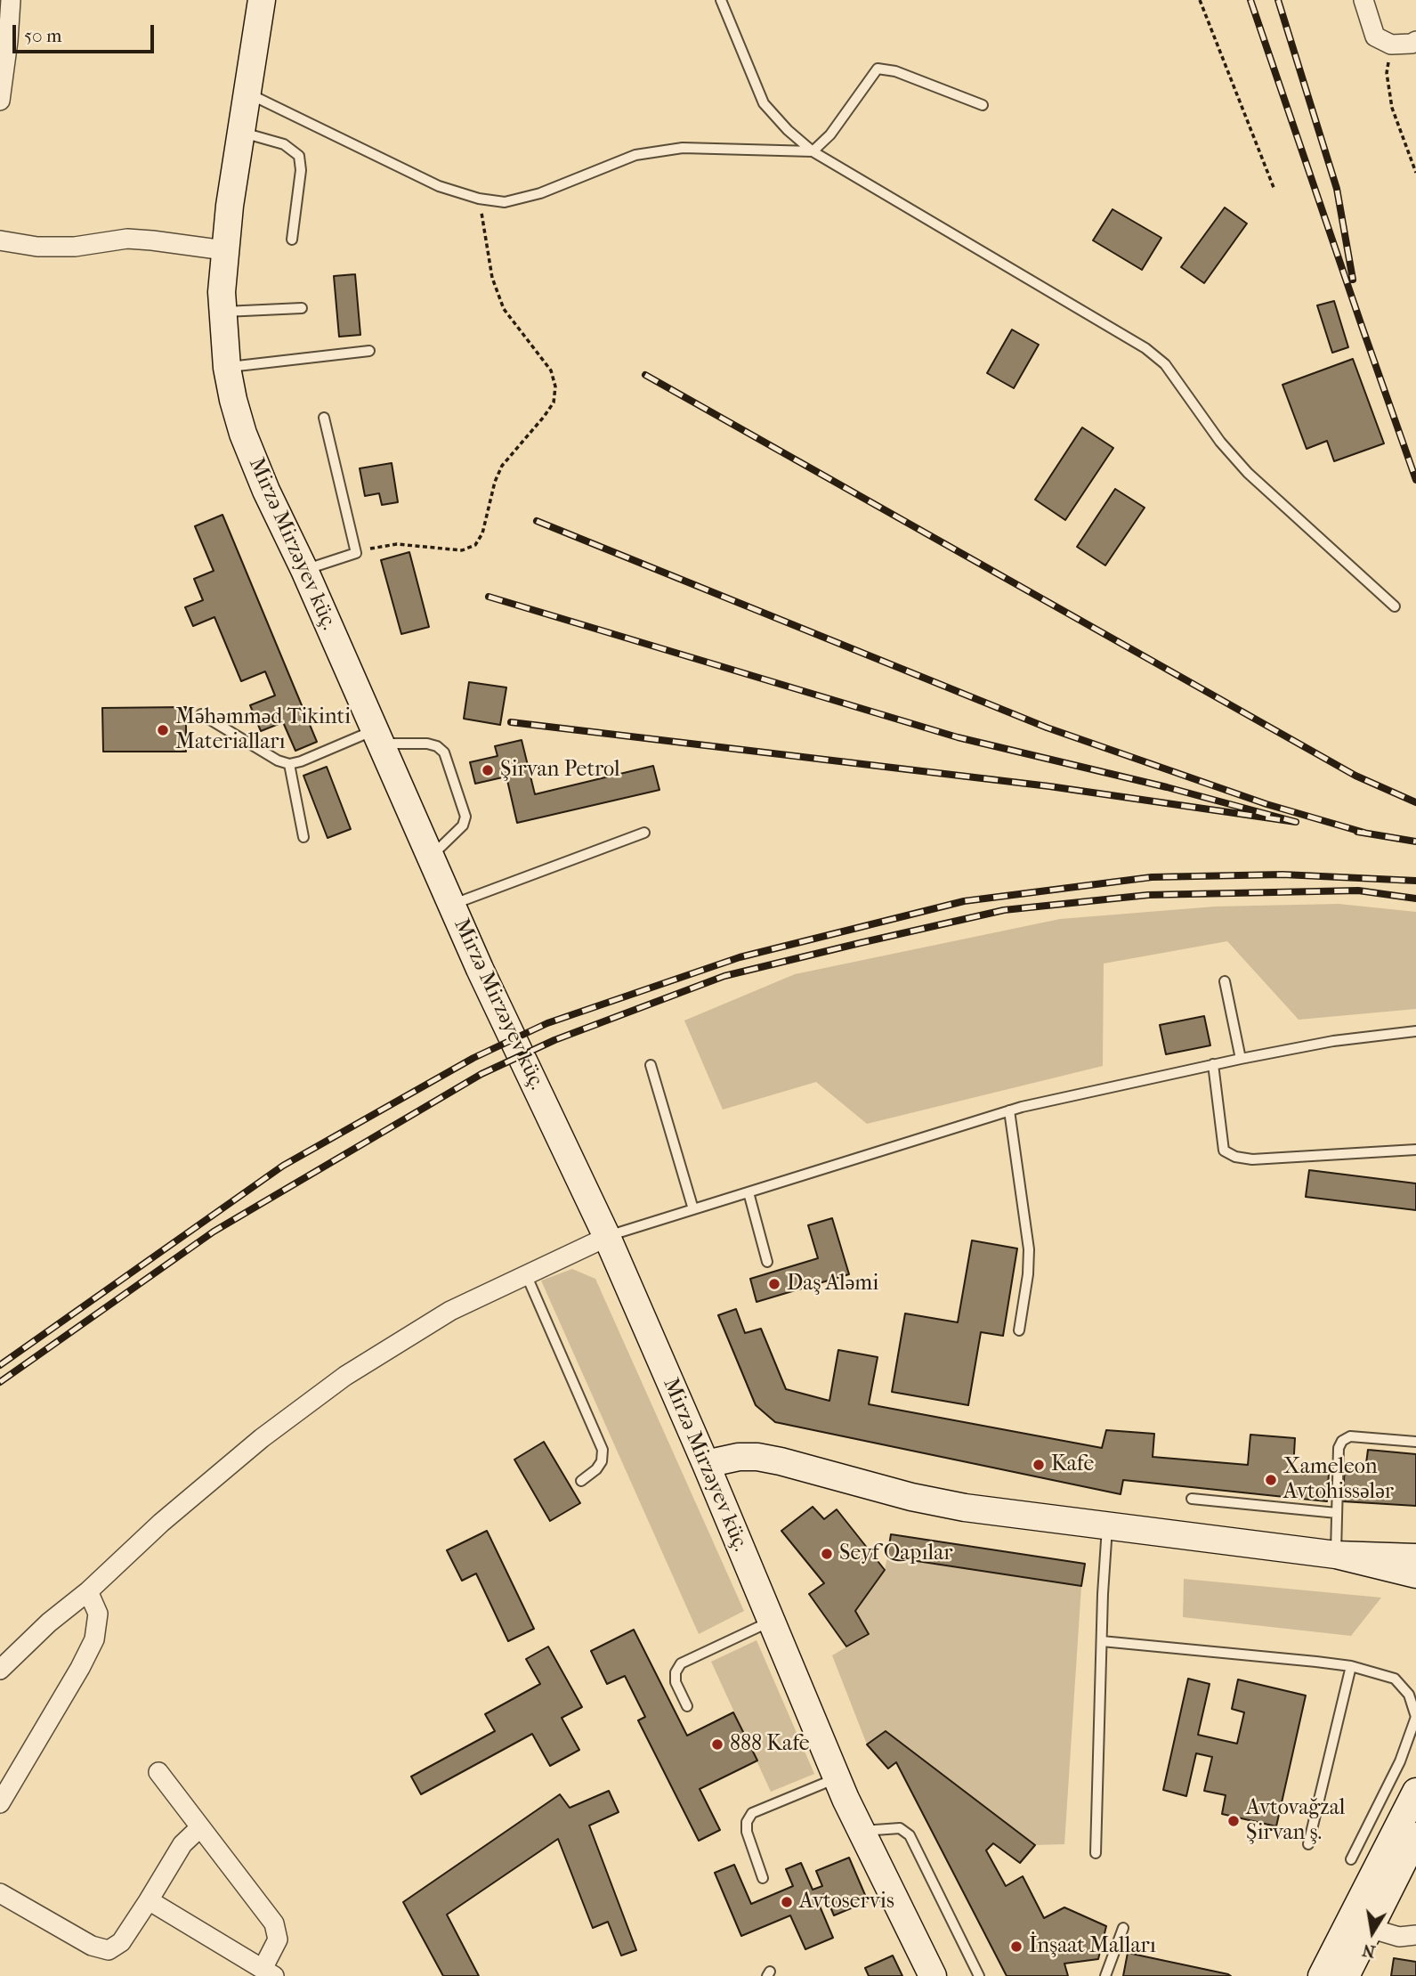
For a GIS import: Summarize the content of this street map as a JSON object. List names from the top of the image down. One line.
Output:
{"streets":{"main road":["Mirzə Mirzəyev küç."]},"places":["Məhəmməd Tikinti Materialları","Şirvan Petrol","Daş Aləmi","Kafe","Xameleon Avtohissələr","Seyf Qapılar","888 Kafe","Avtovağzal Şirvan ş.","Avtoservis","İnşaat Malları"],"scale_bar":"50 m","north":"bottom"}
